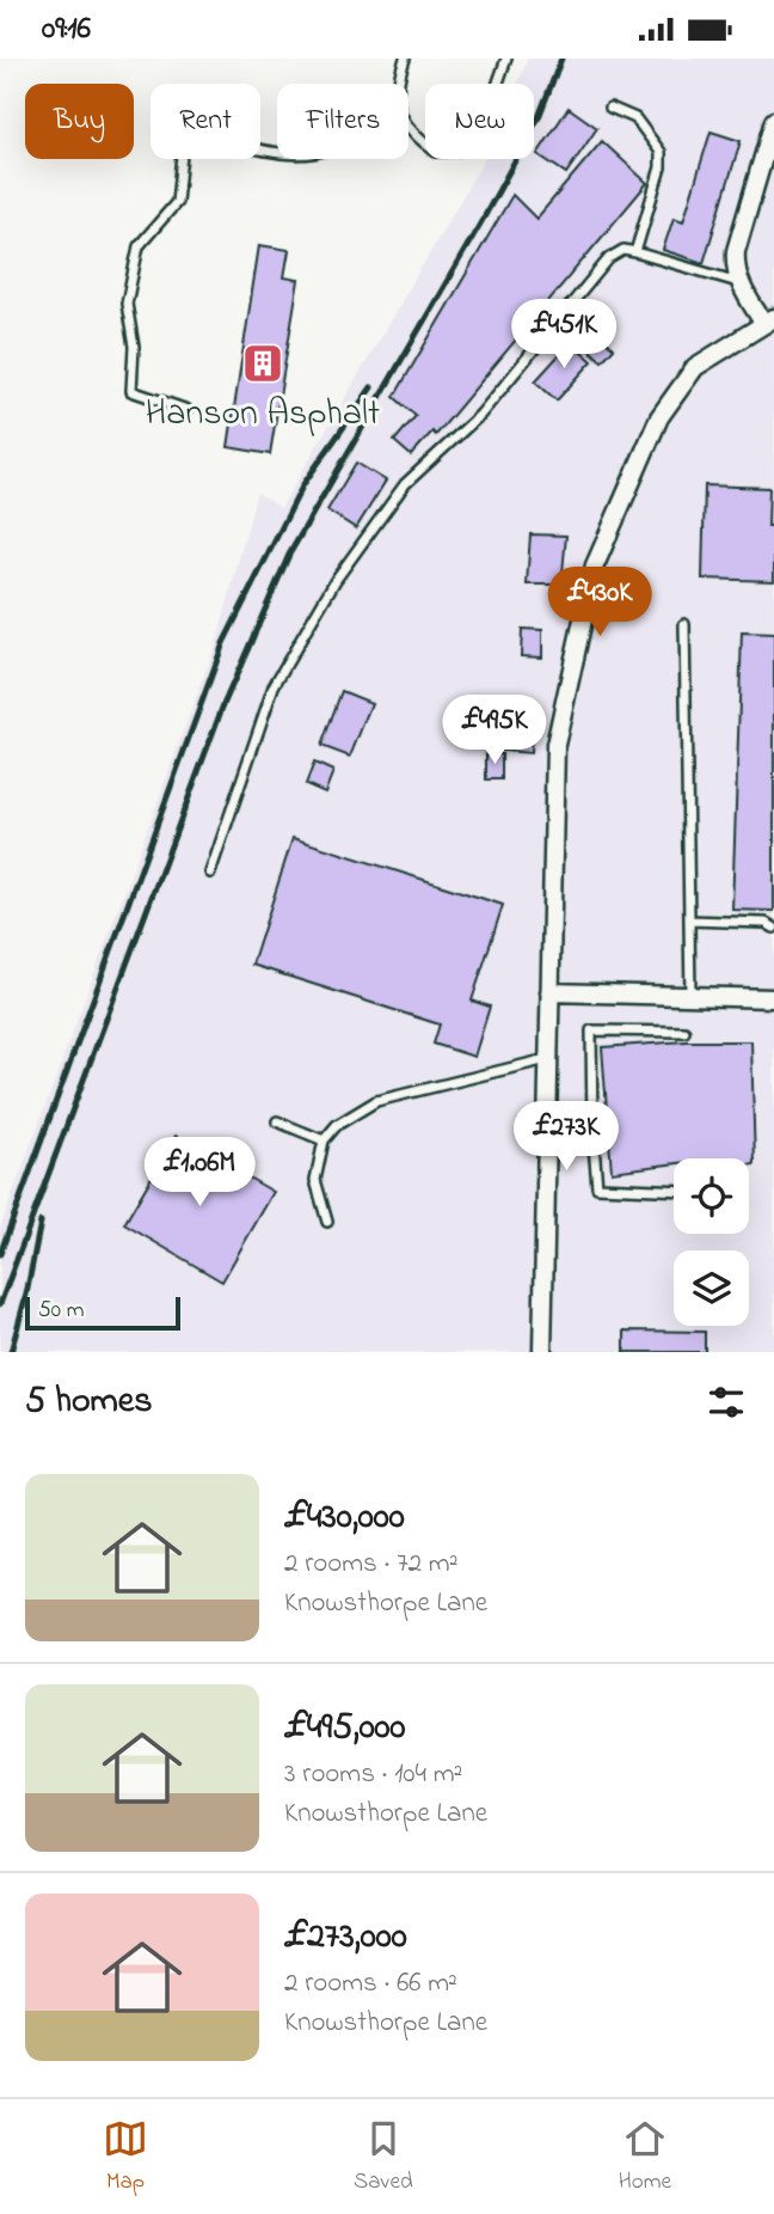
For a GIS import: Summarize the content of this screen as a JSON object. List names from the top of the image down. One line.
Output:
{"places":{"building":["Hanson Asphalt"]},"scale_bar":"50 m","page":{"status":"09:16","chip":["Buy","Rent","Filters","New"],"price":["£451K","£430K","£495K","£273K","£1.06M"],"scale":"50 m","heading":"5 homes","list":[{"name":"£430,000","note":"2 rooms · 72 m² · Knowsthorpe Lane"},{"name":"£495,000","note":"3 rooms · 104 m² · Knowsthorpe Lane"},{"name":"£273,000","note":"2 rooms · 66 m² · Knowsthorpe Lane"}],"tabs":["Map","Saved","Home"]}}
